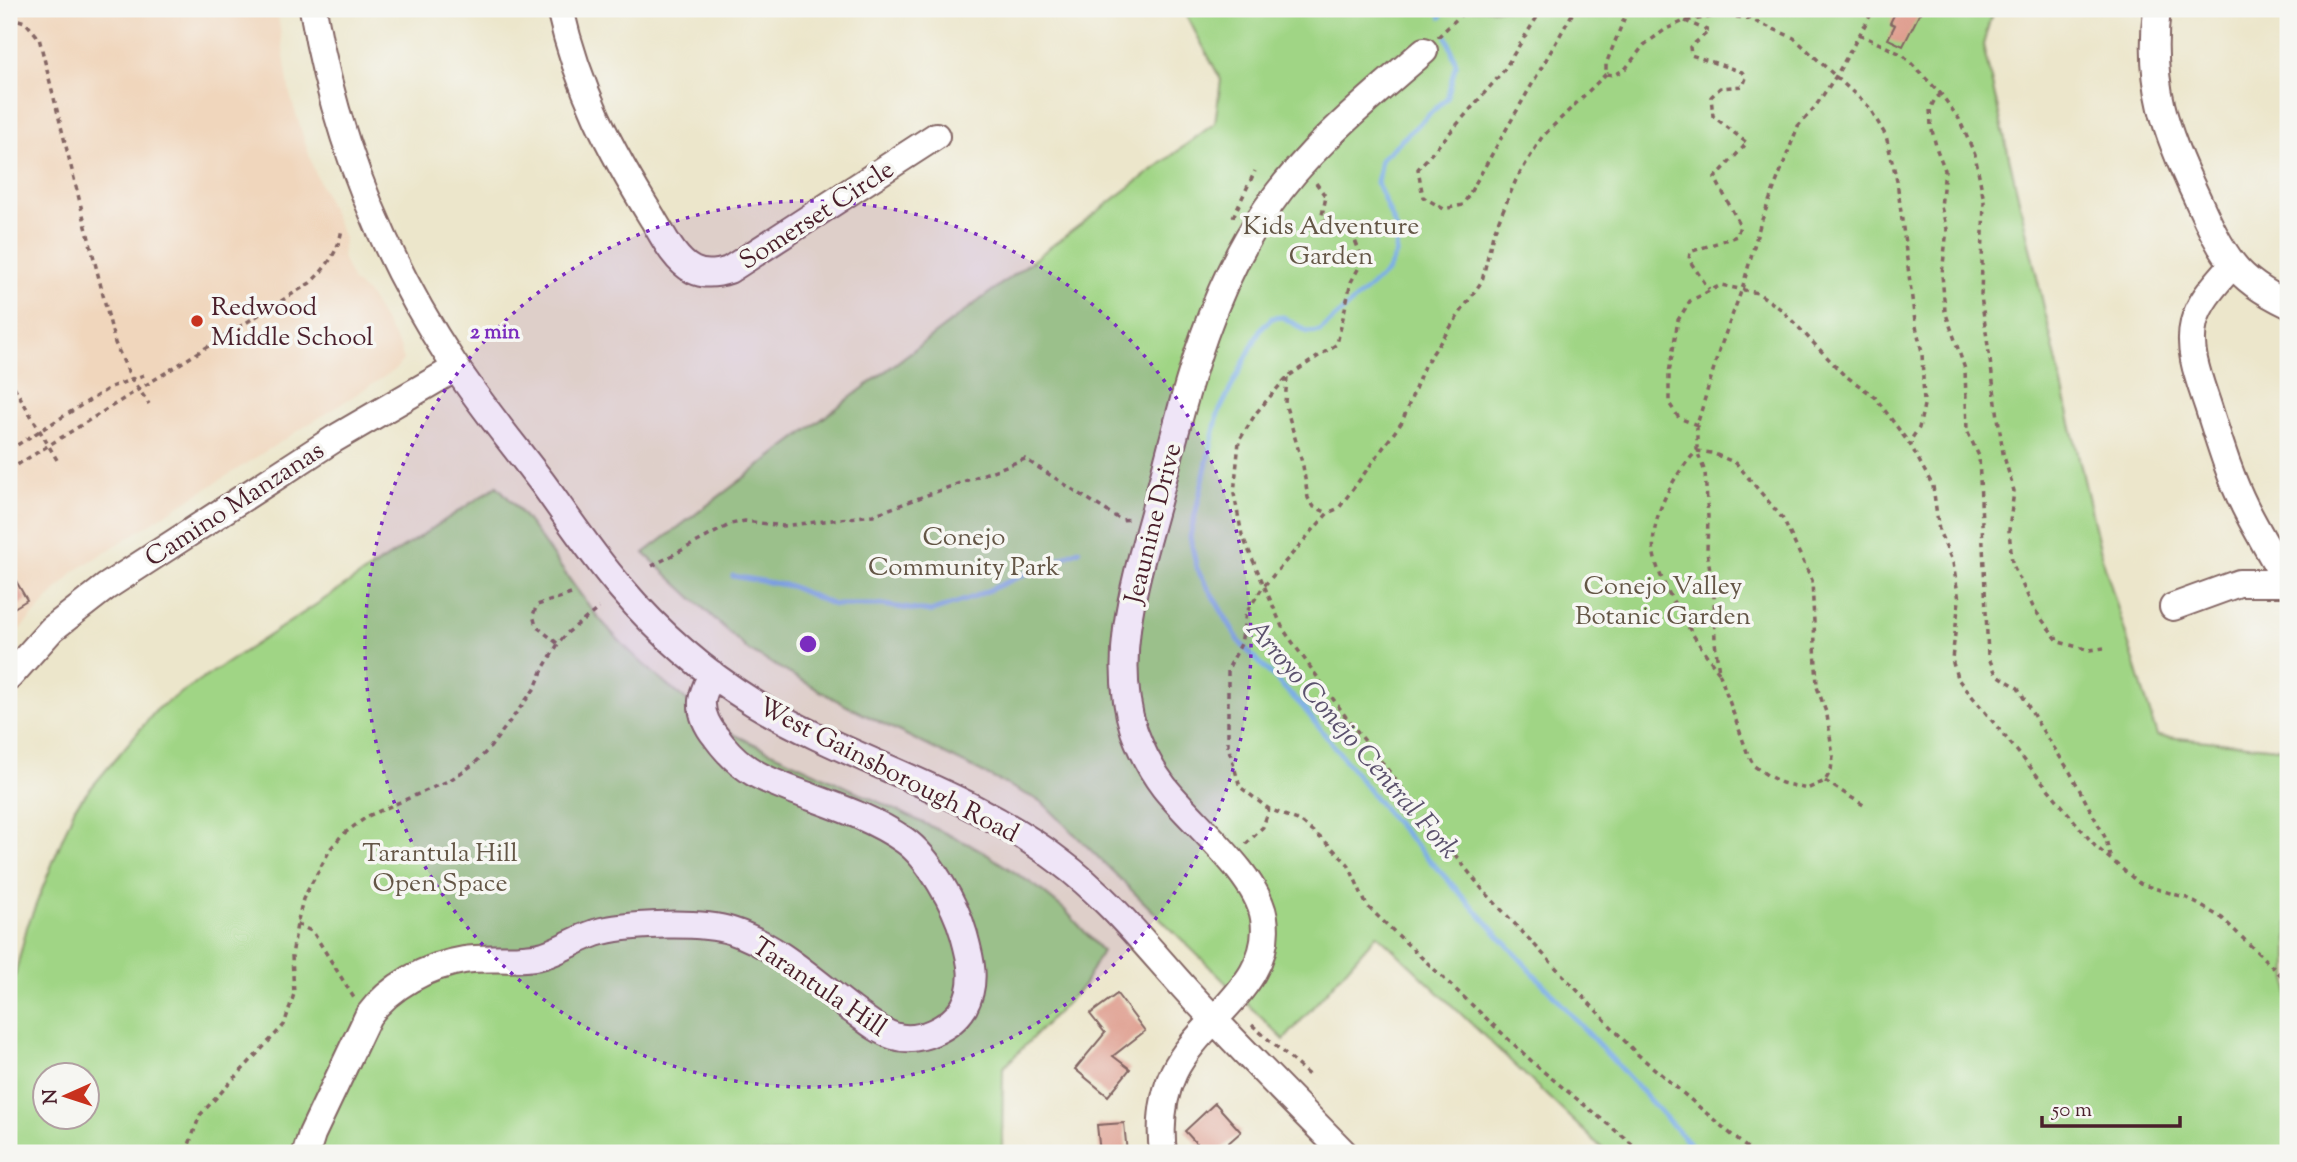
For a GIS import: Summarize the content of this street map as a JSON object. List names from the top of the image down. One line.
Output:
{"streets":{"street":["Somerset Circle","Camino Manzanas","Jeaunine Drive","West Gainsborough Road","Tarantula Hill"]},"crossings":[["Camino Manzanas","West Gainsborough Road"],["Jeaunine Drive","West Gainsborough Road"],["West Gainsborough Road","Tarantula Hill"]],"water":["Arroyo Conejo Central Fork"],"parks":["Kids Adventure Garden","Conejo Community Park","Conejo Valley Botanic Garden","Tarantula Hill Open Space"],"places":["Redwood Middle School"],"scale_bar":"50 m","north":"left","rings":["2 min"]}
